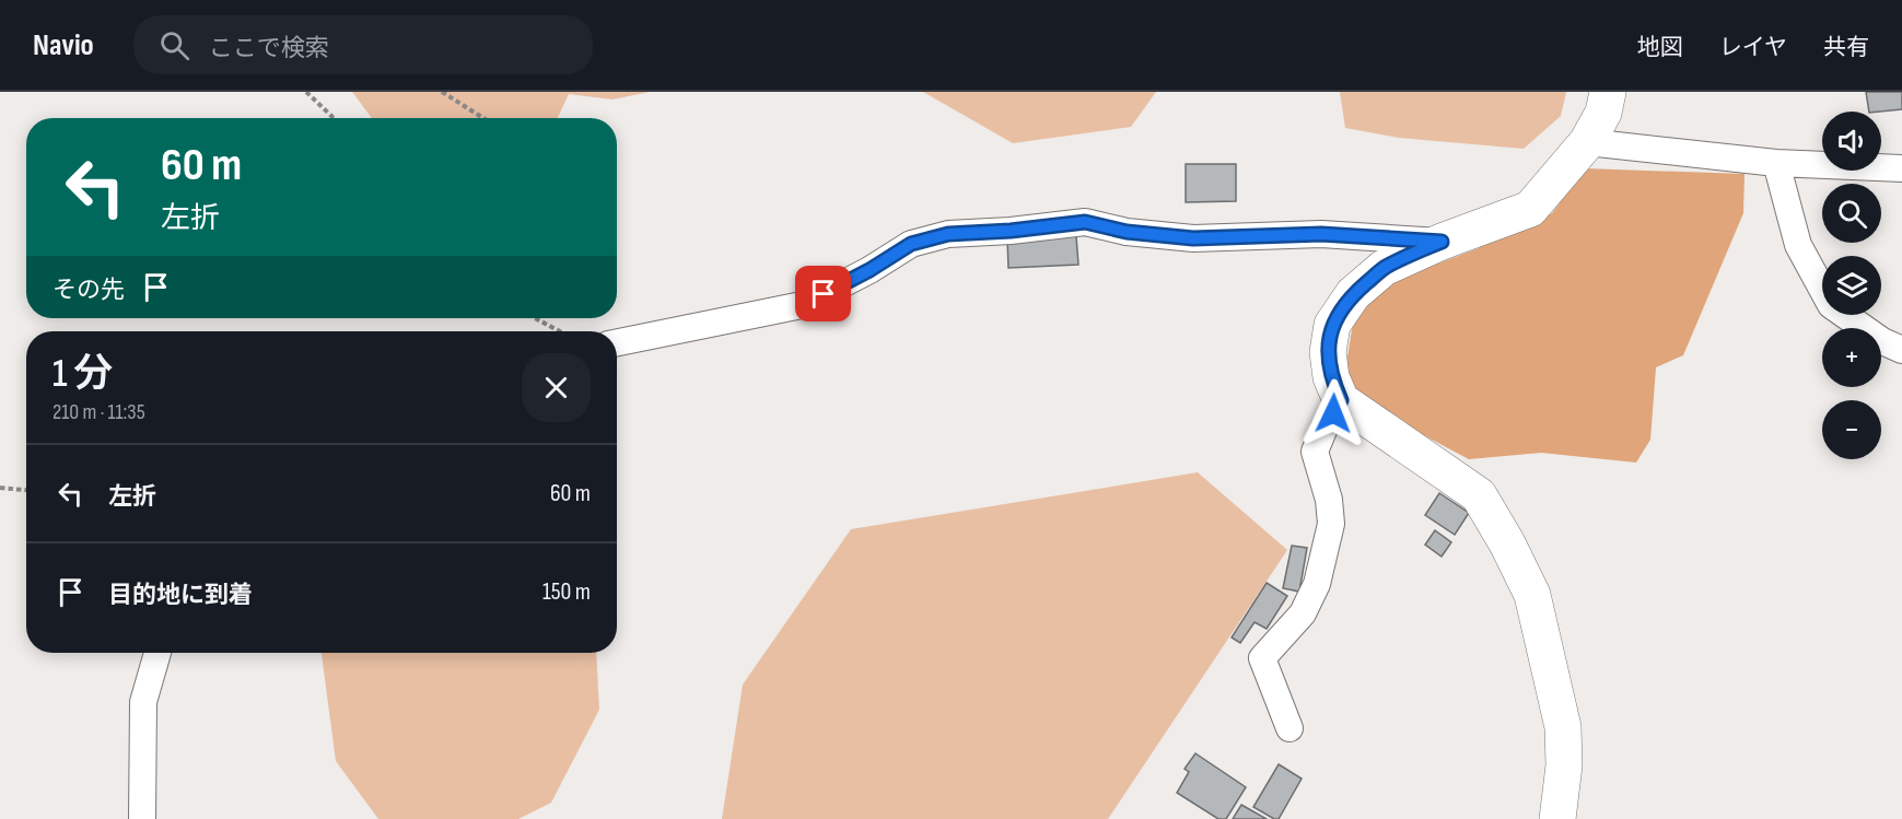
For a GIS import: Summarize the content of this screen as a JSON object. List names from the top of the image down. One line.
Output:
{"page":{"header":"Navio","search":"ここで検索","nav":["地図","レイヤ","共有"],"map_buttons":["+","−"],"turn":["60 m","左折"],"then":"その先","heading":["1 分","210 m · 11:35"],"list":[{"name":"左折","value":"60 m"},{"name":"目的地に到着","value":"150 m"}]}}
